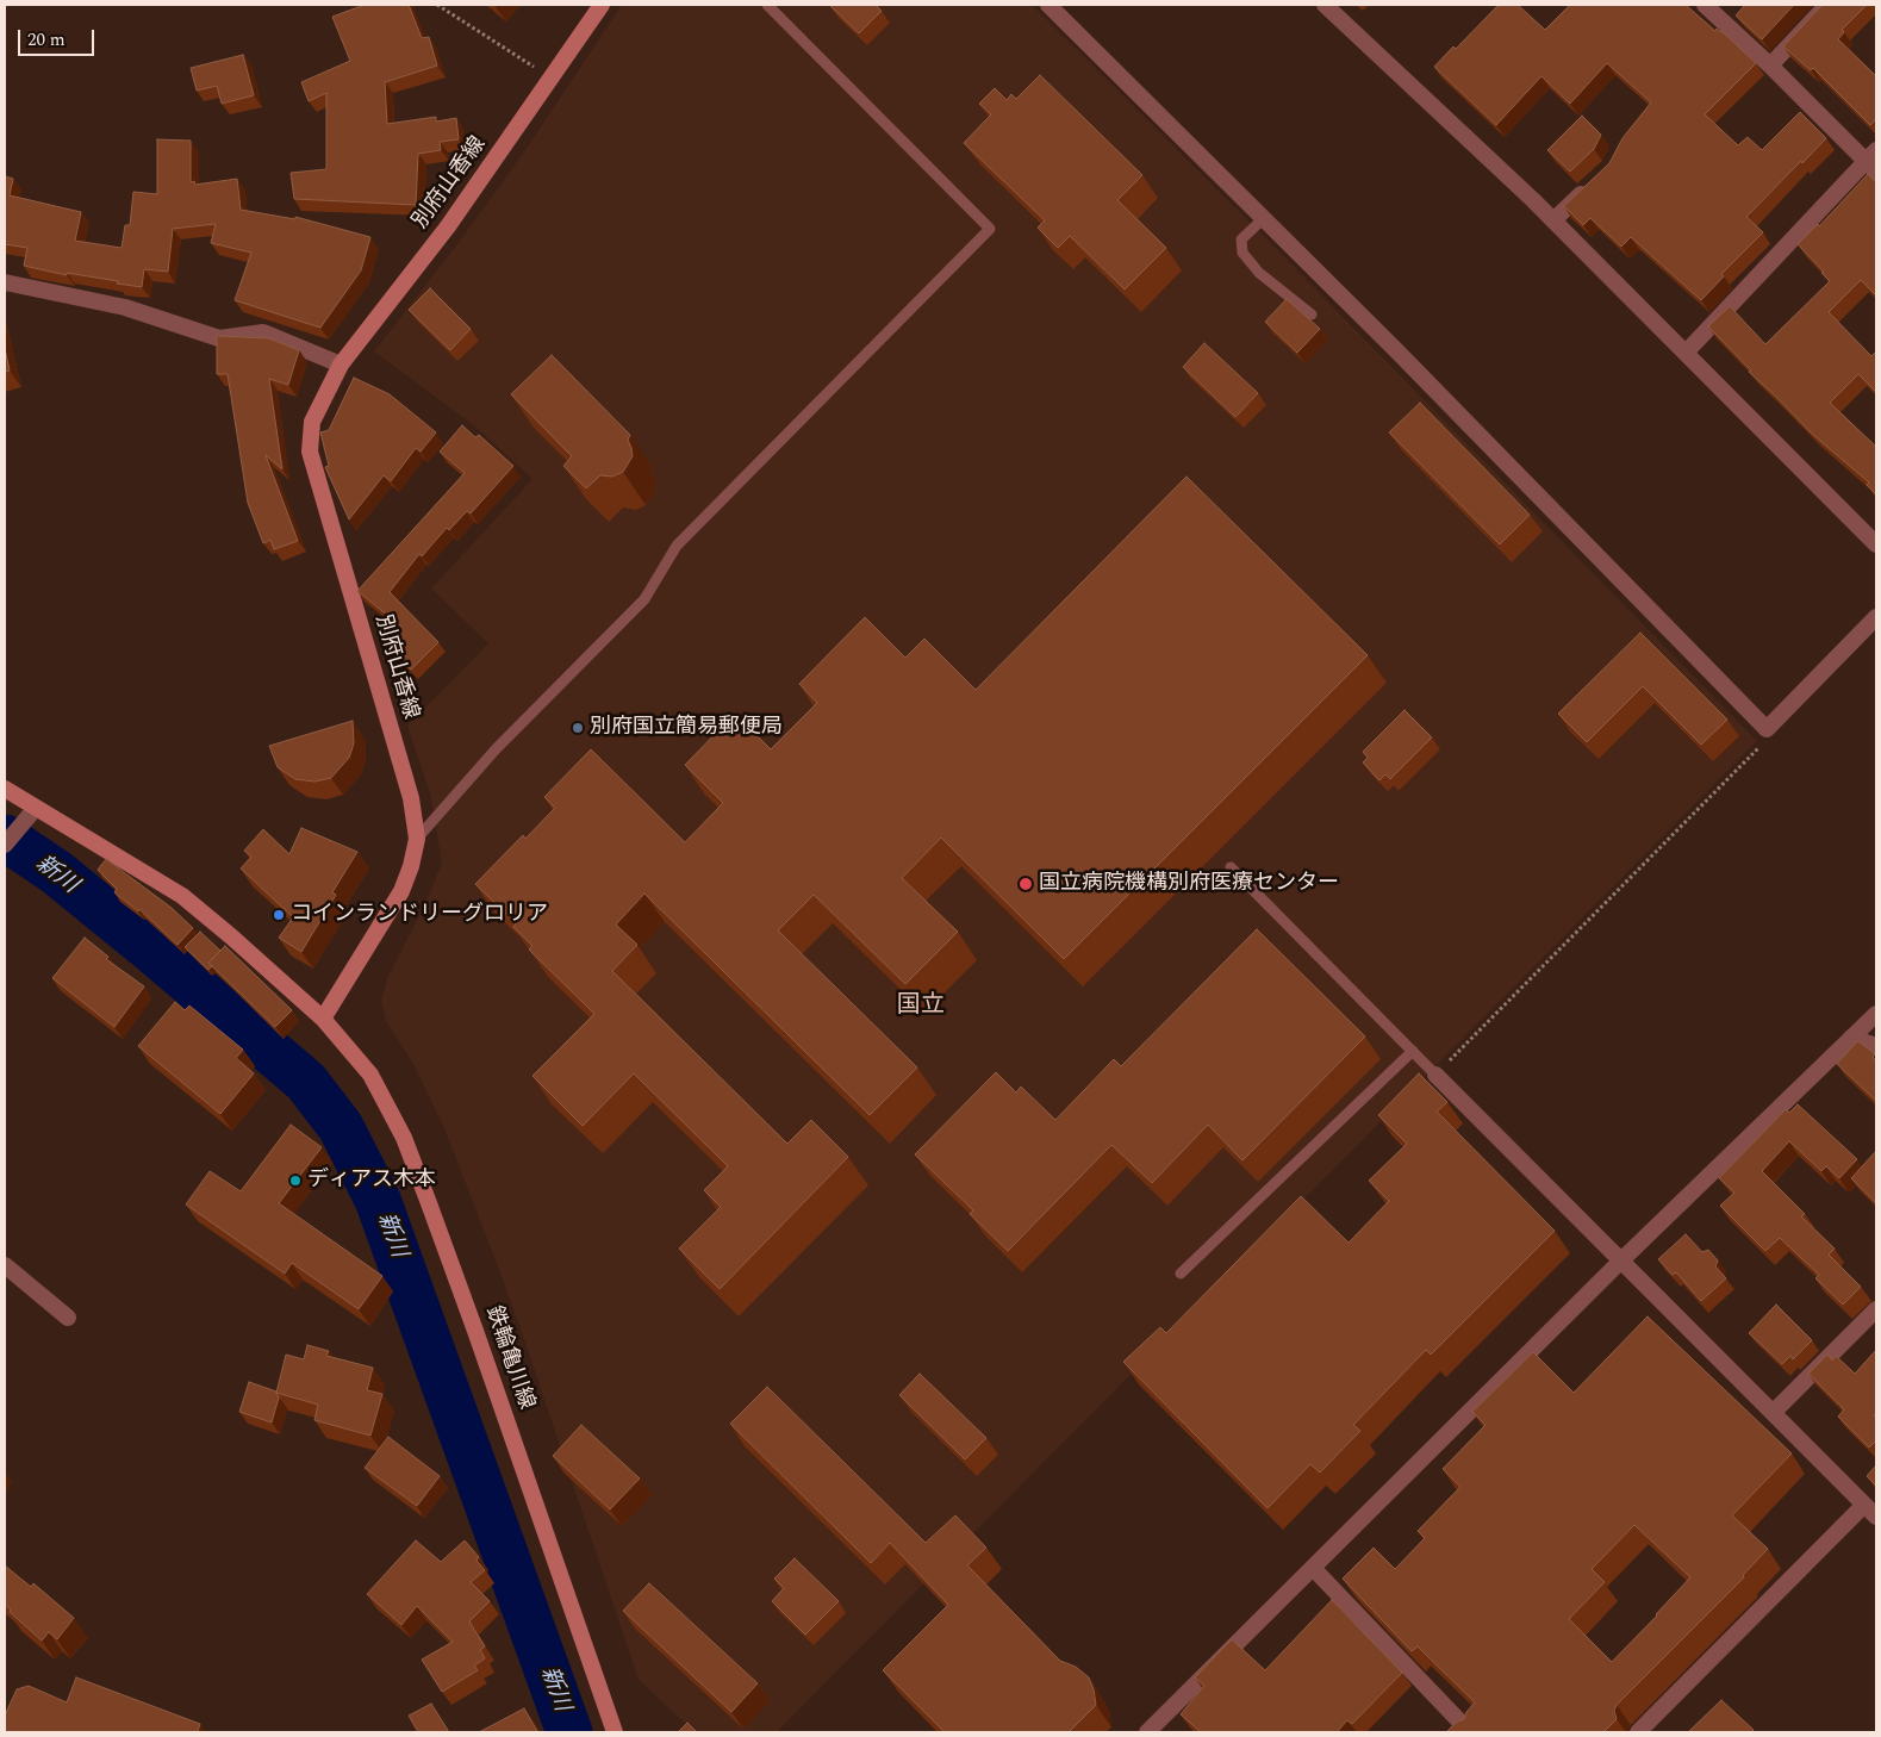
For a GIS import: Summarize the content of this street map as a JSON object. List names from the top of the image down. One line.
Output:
{"streets":{"main road":["別府山香線","鉄輪亀川線"]},"crossings":[["別府山香線","鉄輪亀川線"]],"districts":["国立"],"water":["新川"],"places":["別府国立簡易郵便局","国立病院機構別府医療センター","コインランドリーグロリア","ディアス木本"],"scale_bar":"20 m"}
